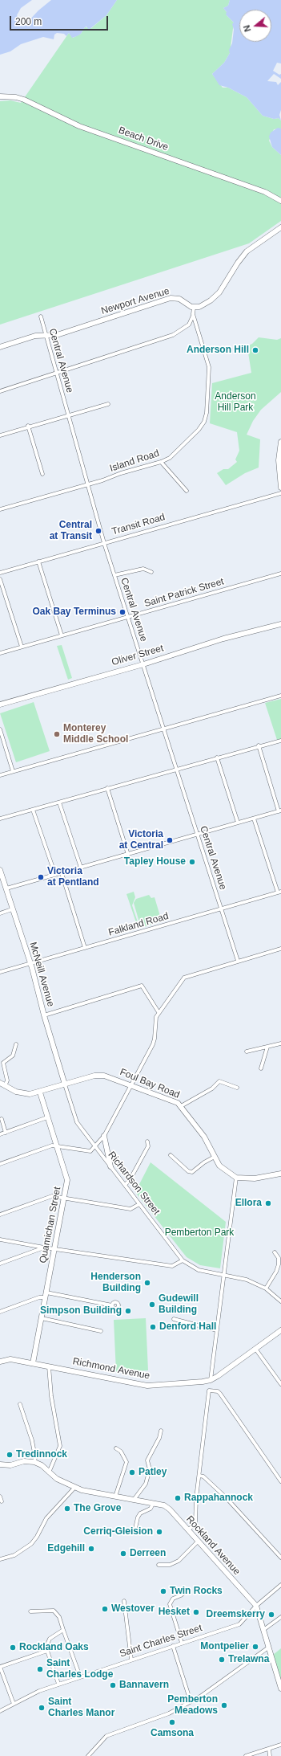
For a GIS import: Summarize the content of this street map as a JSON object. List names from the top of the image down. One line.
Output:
{"streets":{"street":["Beach Drive","Newport Avenue","Central Avenue","Island Road","Transit Road","Saint Patrick Street","Oliver Street","Falkland Road","McNeill Avenue","Foul Bay Road","Richardson Street","Quamichan Street","Richmond Avenue","Rockland Avenue","Saint Charles Street"]},"crossings":[["Newport Avenue","Central Avenue"],["Newport Avenue","Island Road"],["Central Avenue","Island Road"],["Central Avenue","Transit Road"],["Central Avenue","Saint Patrick Street"],["Central Avenue","Oliver Street"],["Central Avenue","Falkland Road"],["Falkland Road","McNeill Avenue"],["McNeill Avenue","Foul Bay Road"],["McNeill Avenue","Richardson Street"],["Foul Bay Road","Richardson Street"],["Foul Bay Road","Quamichan Street"],["Quamichan Street","Richmond Avenue"],["Rockland Avenue","Saint Charles Street"]],"parks":["Anderson Hill Park","Pemberton Park"],"places":["Anderson Hill","Central at Transit","Oak Bay Terminus","Monterey Middle School","Victoria at Central","Tapley House","Victoria at Pentland","Ellora","Henderson Building","Gudewill Building","Simpson Building","Denford Hall","Tredinnock","Patley","Rappahannock","The Grove","Cerriq-Gleision","Edgehill","Derreen","Twin Rocks","Westover","Hesket","Dreemskerry","Montpelier","Rockland Oaks","Trelawna","Saint Charles Lodge","Bannavern","Pemberton Meadows","Saint Charles Manor","Camsona"],"scale_bar":"200 m","north":"left"}
